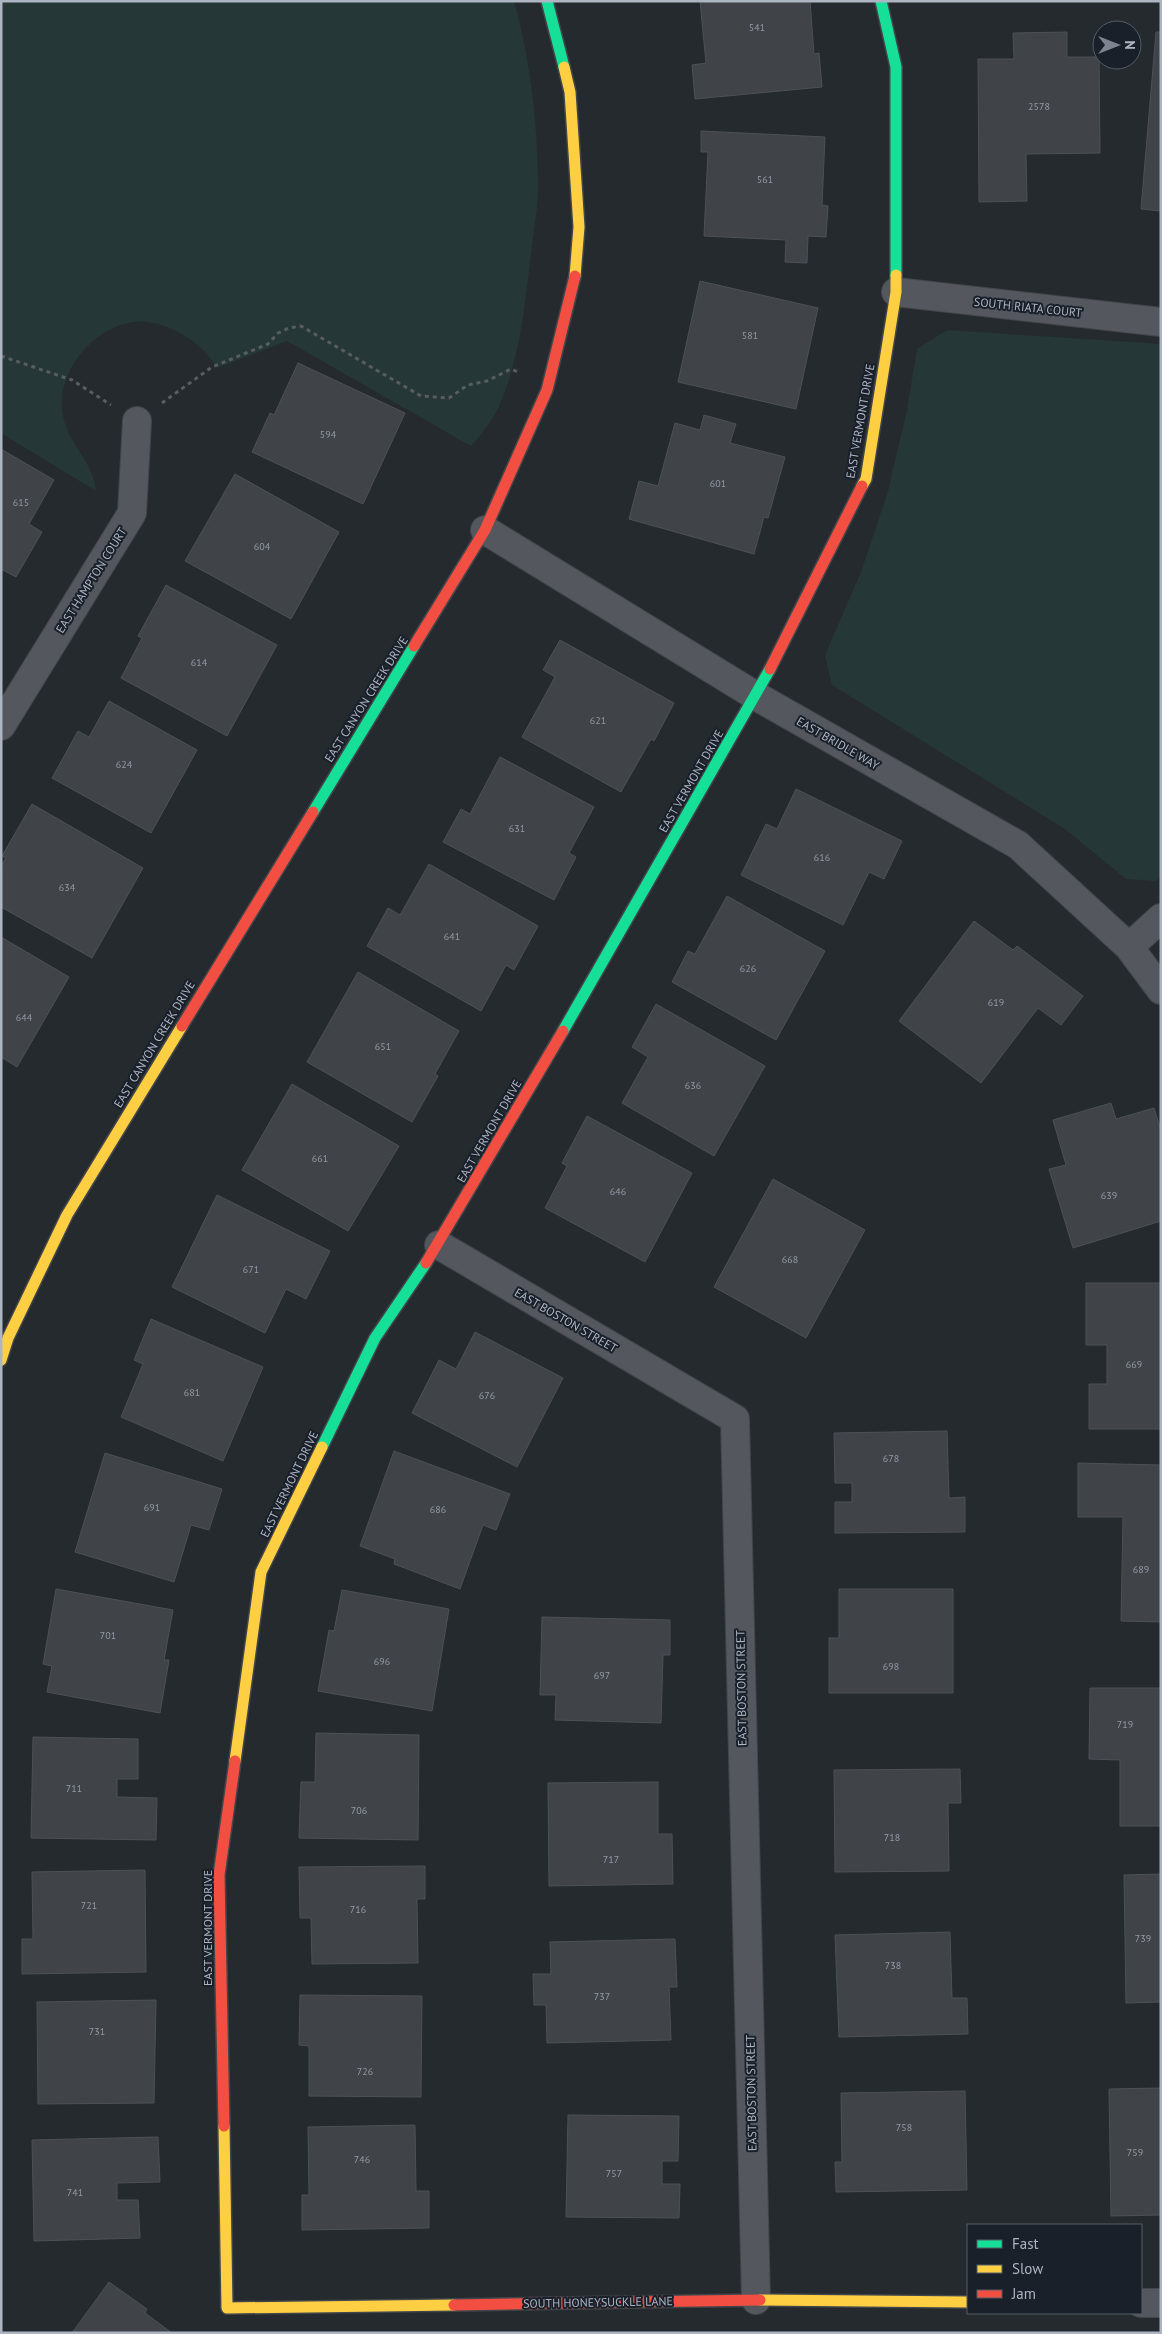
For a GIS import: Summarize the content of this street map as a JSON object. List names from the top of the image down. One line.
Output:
{"streets":{"street":["SOUTH RIATA COURT","EAST VERMONT DRIVE","EAST HAMPTON COURT","EAST CANYON CREEK DRIVE","EAST BRIDLE WAY","EAST BOSTON STREET","SOUTH HONEYSUCKLE LANE"]},"crossings":[["SOUTH RIATA COURT","EAST VERMONT DRIVE"],["EAST VERMONT DRIVE","EAST BRIDLE WAY"],["EAST VERMONT DRIVE","EAST BOSTON STREET"],["EAST VERMONT DRIVE","SOUTH HONEYSUCKLE LANE"],["EAST CANYON CREEK DRIVE","EAST BRIDLE WAY"],["EAST BOSTON STREET","SOUTH HONEYSUCKLE LANE"]],"house_numbers":["541","2578","561","581","594","601","615","604","614","621","624","631","616","634","641","626","619","644","651","636","661","646","639","668","671","669","681","676","678","691","686","689","701","696","698","697","719","711","706","718","717","721","716","739","738","737","731","726","758","759","746","757","741"],"legend":["Fast","Slow","Jam"],"north":"right"}
